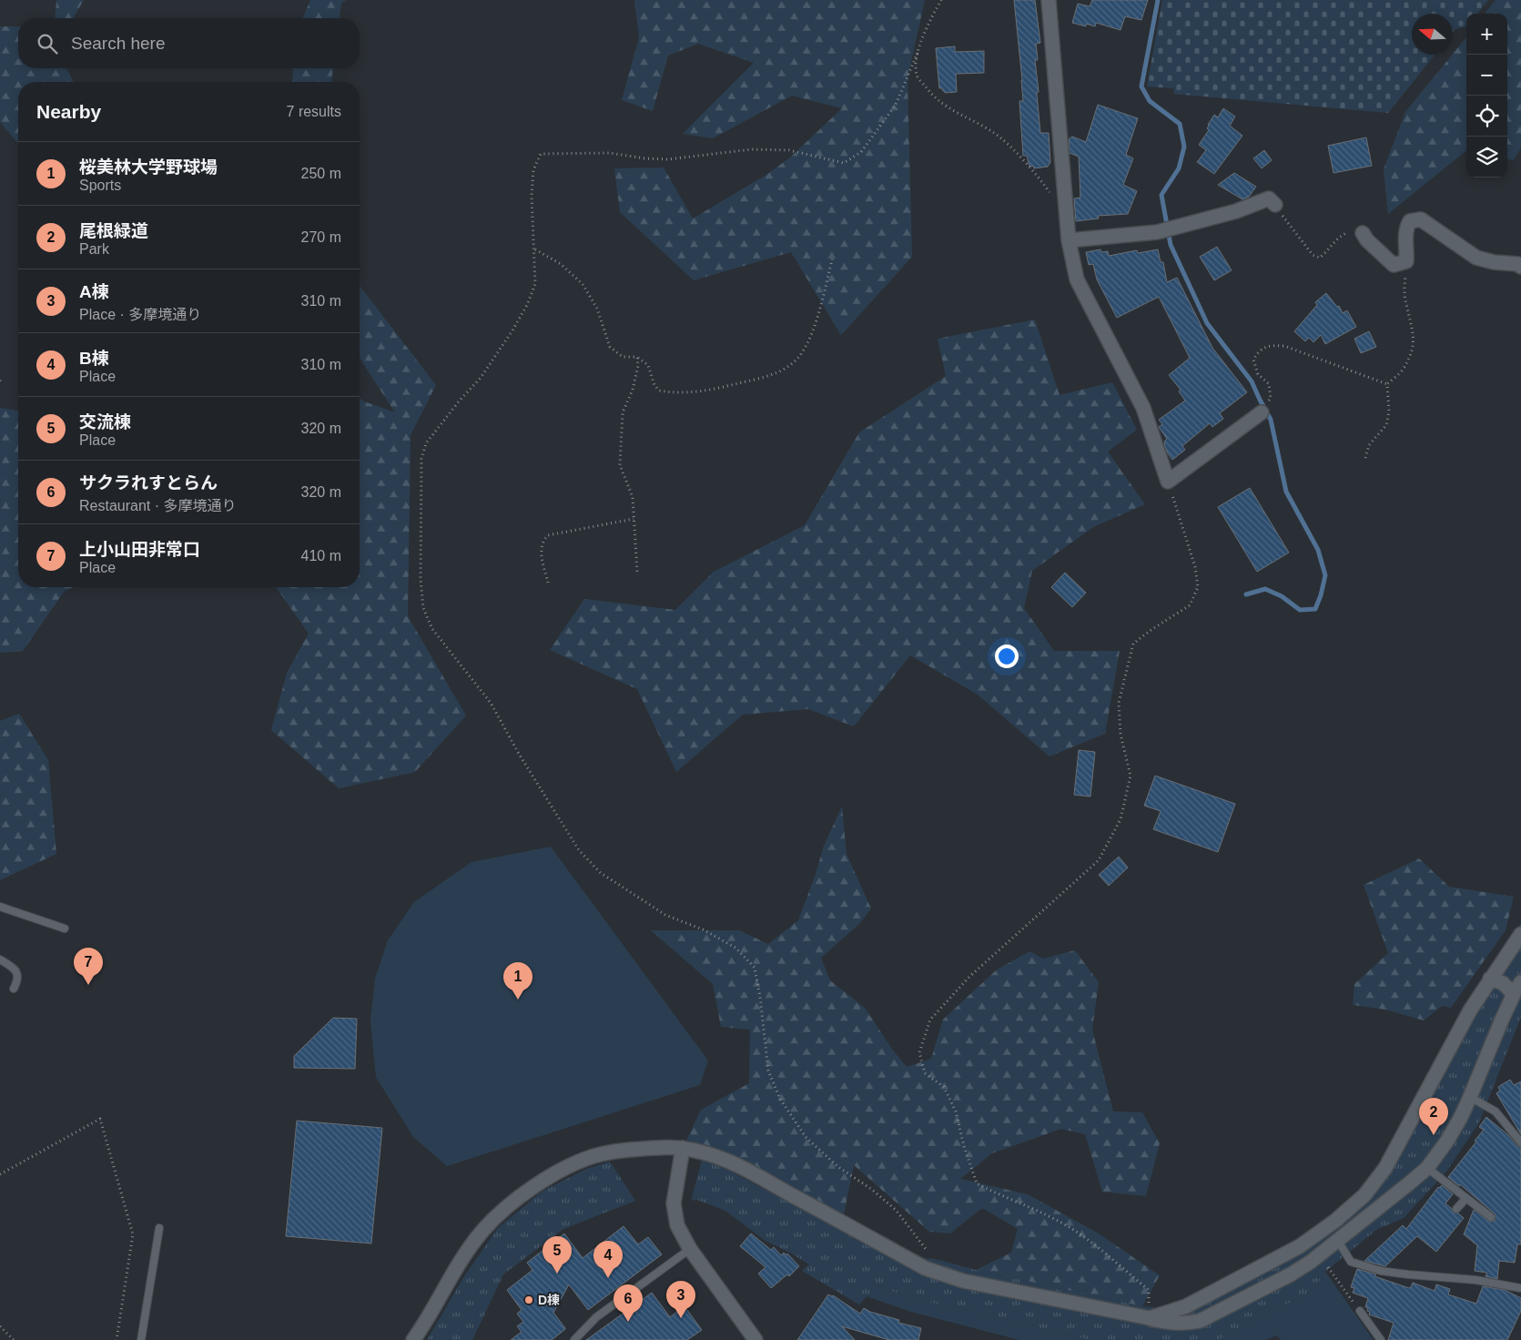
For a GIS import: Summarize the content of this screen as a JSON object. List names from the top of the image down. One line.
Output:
{"places":["D棟"],"north":"left","page":{"map_buttons":["+","−"],"search":"Search here","heading":["Nearby","7 results"],"list":[{"mark":"1","name":"桜美林大学野球場","note":"Sports","value":"250 m"},{"mark":"2","name":"尾根緑道","note":"Park","value":"270 m"},{"mark":"3","name":"A棟","note":"Place · 多摩境通り","value":"310 m"},{"mark":"4","name":"B棟","note":"Place","value":"310 m"},{"mark":"5","name":"交流棟","note":"Place","value":"320 m"},{"mark":"6","name":"サクラれすとらん","note":"Restaurant · 多摩境通り","value":"320 m"},{"mark":"7","name":"上小山田非常口","note":"Place","value":"410 m"}],"pins":["7","1","2","5","4","3","6"]}}
